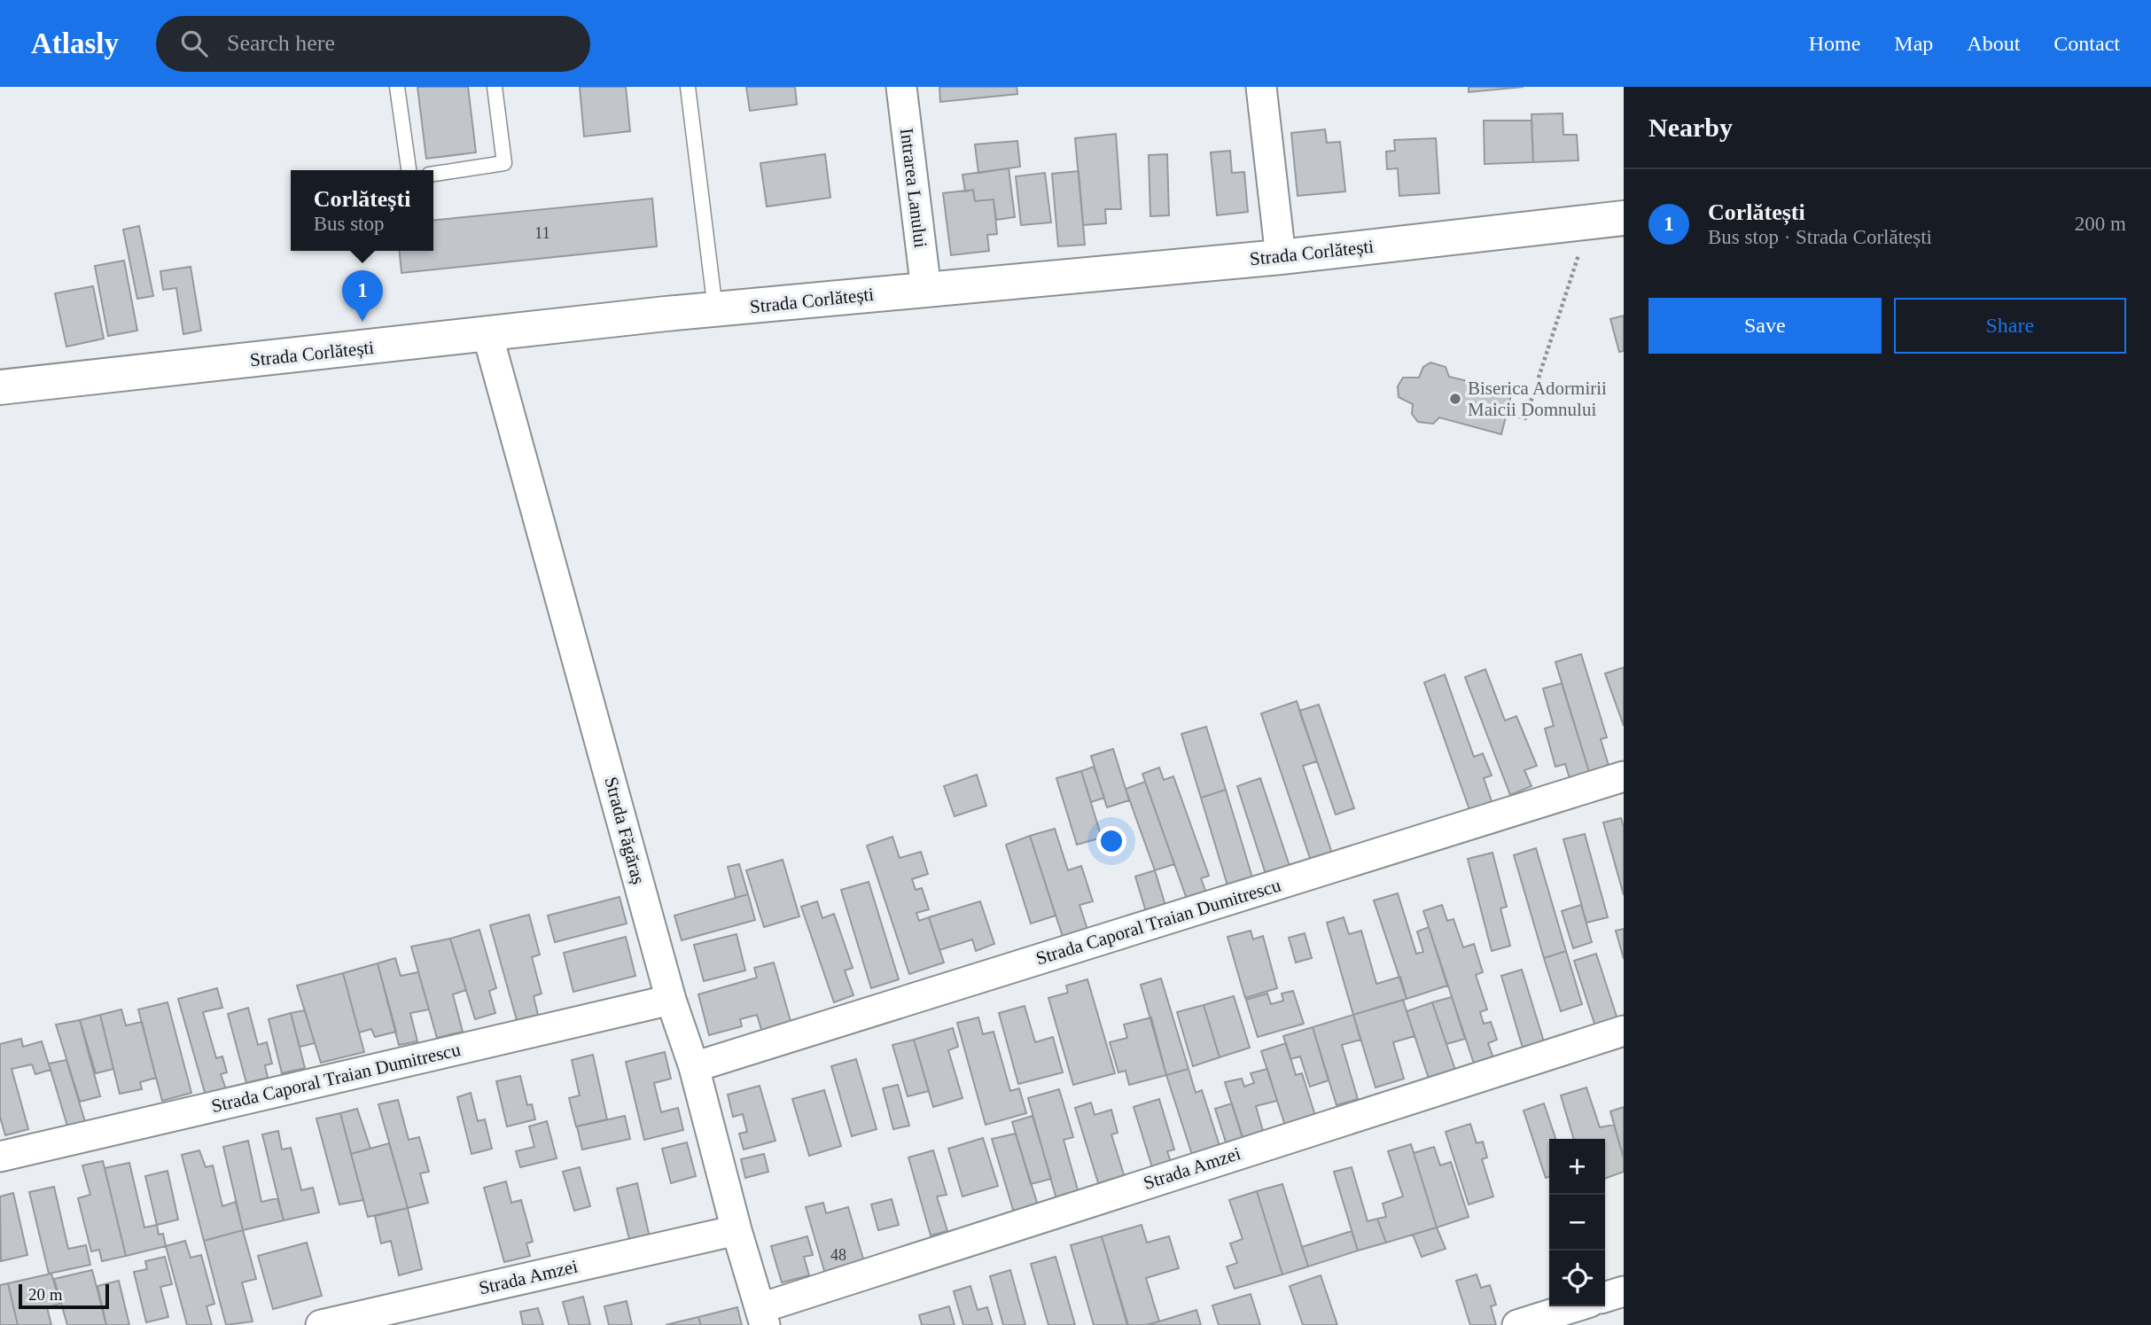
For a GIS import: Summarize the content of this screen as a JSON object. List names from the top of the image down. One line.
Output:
{"streets":{"street":["Intrarea Lanului","Strada Corlătești","Strada Făgăraș","Strada Caporal Traian Dumitrescu","Strada Amzei"]},"crossings":[["Intrarea Lanului","Strada Corlătești"],["Strada Corlătești","Strada Făgăraș"],["Strada Făgăraș","Strada Caporal Traian Dumitrescu"],["Strada Făgăraș","Strada Amzei"]],"places":["Biserica Adormirii Maicii Domnului"],"house_numbers":["11","48"],"scale_bar":"20 m","page":{"header":"Atlasly","search":"Search here","nav":["Home","Map","About","Contact"],"heading":"Nearby","list":[{"mark":"1","name":"Corlătești","note":"Bus stop · Strada Corlătești","value":"200 m"}],"popup":["Corlătești","Bus stop"],"pins":"1","buttons":["Save","Share"],"map_buttons":["+","−"],"scale":"20 m"}}
